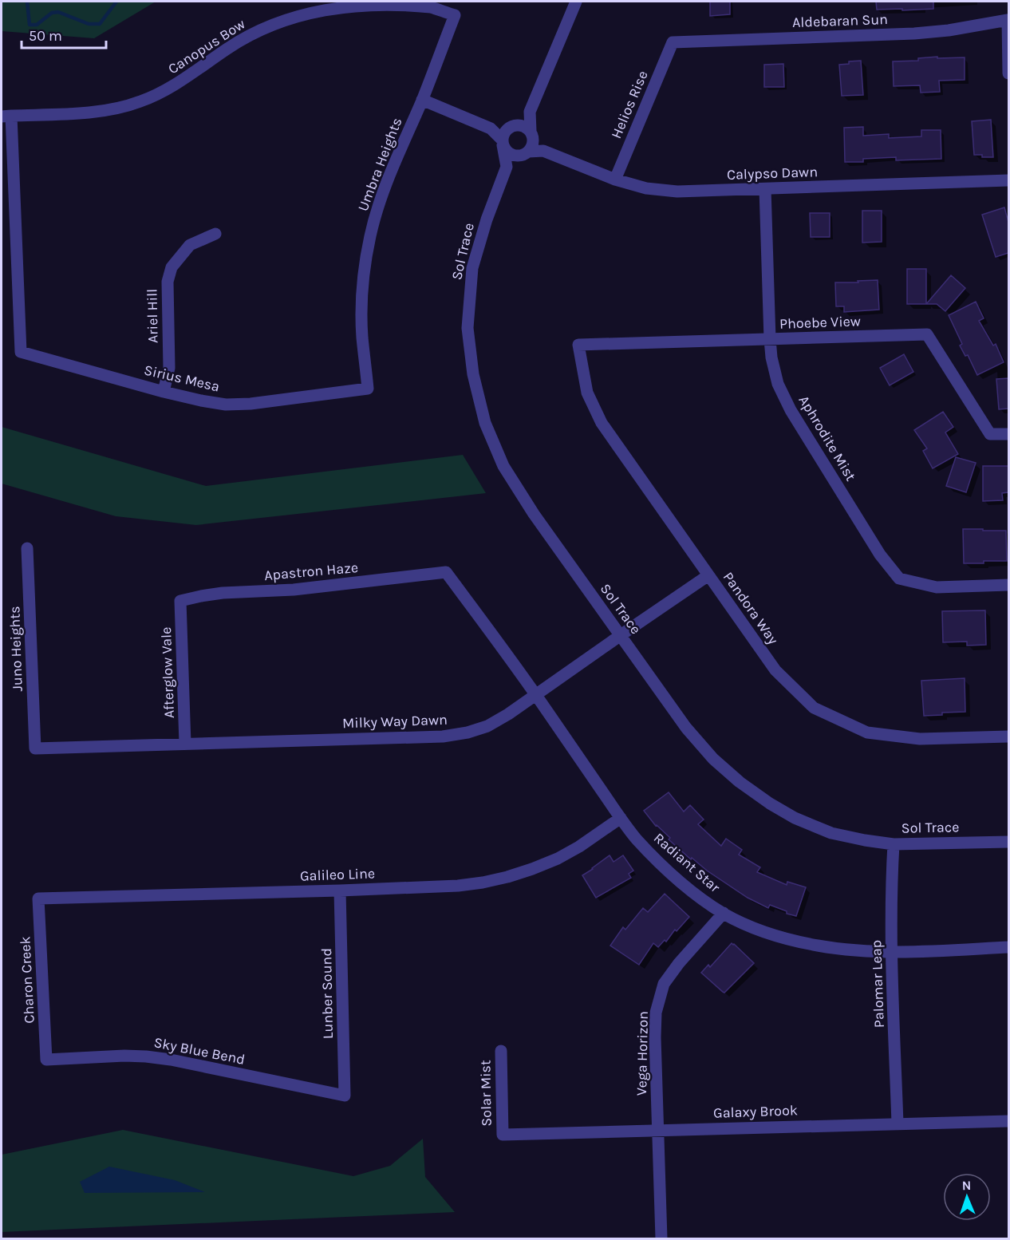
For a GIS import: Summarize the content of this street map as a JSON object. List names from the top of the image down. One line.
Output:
{"streets":{"street":["Aldebaran Sun","Canopus Bow","Helios Rise","Umbra Heights","Calypso Dawn","Sol Trace","Ariel Hill","Phoebe View","Sirius Mesa","Aphrodite Mist","Apastron Haze","Pandora Way","Juno Heights","Afterglow Vale","Milky Way Dawn","Radiant Star","Galileo Line","Charon Creek","Palomar Leap","Lunber Sound","Sky Blue Bend","Vega Horizon","Solar Mist","Galaxy Brook"]},"crossings":[["Aldebaran Sun","Helios Rise"],["Canopus Bow","Umbra Heights"],["Canopus Bow","Sirius Mesa"],["Helios Rise","Calypso Dawn"],["Umbra Heights","Sirius Mesa"],["Calypso Dawn","Aphrodite Mist"],["Sol Trace","Milky Way Dawn"],["Sol Trace","Palomar Leap"],["Ariel Hill","Sirius Mesa"],["Phoebe View","Aphrodite Mist"],["Phoebe View","Pandora Way"],["Apastron Haze","Afterglow Vale"],["Apastron Haze","Radiant Star"],["Pandora Way","Milky Way Dawn"],["Juno Heights","Milky Way Dawn"],["Afterglow Vale","Milky Way Dawn"],["Milky Way Dawn","Radiant Star"],["Radiant Star","Galileo Line"],["Radiant Star","Palomar Leap"],["Radiant Star","Vega Horizon"],["Galileo Line","Charon Creek"],["Galileo Line","Lunber Sound"],["Charon Creek","Sky Blue Bend"],["Palomar Leap","Galaxy Brook"],["Lunber Sound","Sky Blue Bend"],["Vega Horizon","Galaxy Brook"],["Solar Mist","Galaxy Brook"]],"scale_bar":"50 m","north":"top"}
